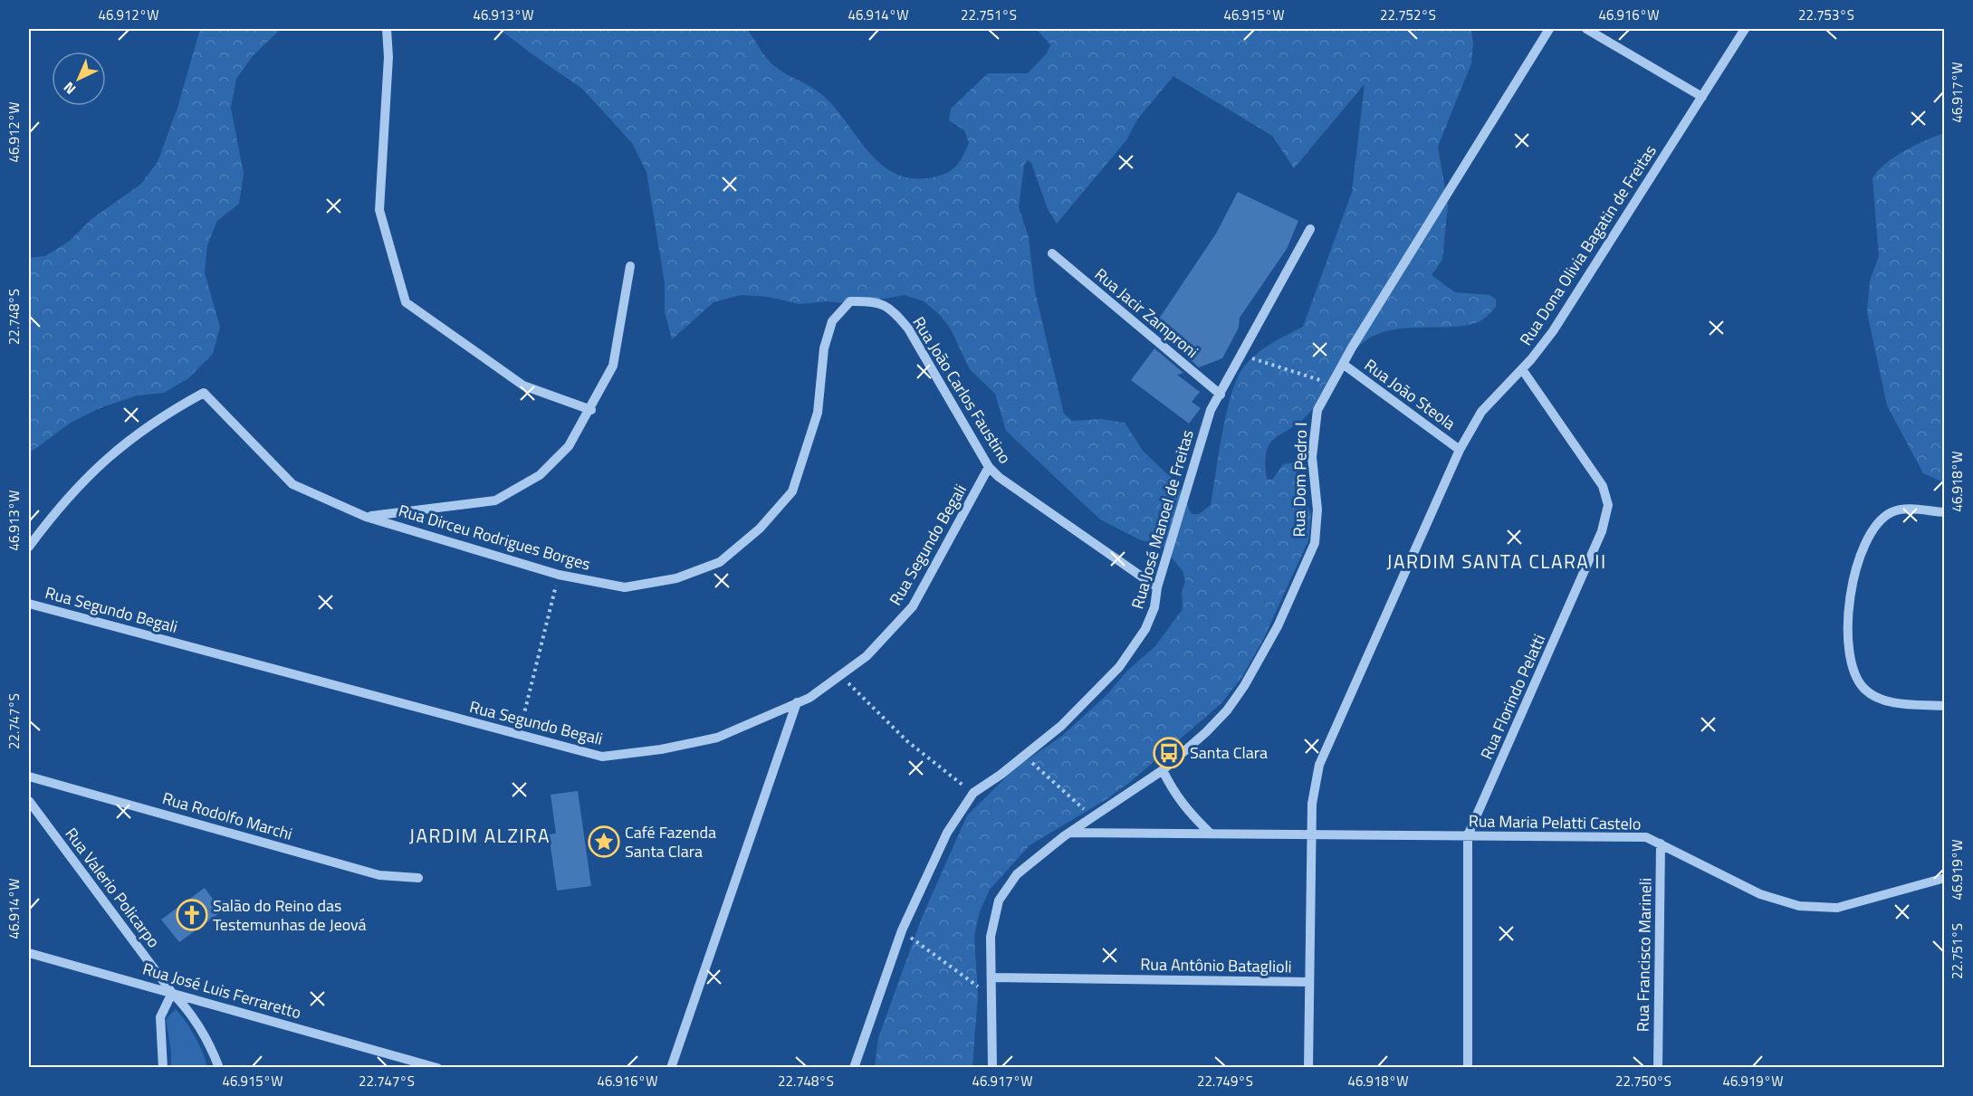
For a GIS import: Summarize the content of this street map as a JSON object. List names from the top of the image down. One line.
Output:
{"streets":{"street":["Rua Dona Olivia Bagatin de Freitas","Rua Jacir Zamproni","Rua João Carlos Faustino","Rua João Steola","Rua Dom Pedro I","Rua José Manoel de Freitas","Rua Dirceu Rodrigues Borges","Rua Segundo Begali","Rua Florindo Pelatti","Rua Rodolfo Marchi","Rua Maria Pelatti Castelo","Rua Valerio Policarpo","Rua Francisco Marineli","Rua Antônio Bataglioli","Rua José Luis Ferraretto"]},"crossings":[["Rua Dona Olivia Bagatin de Freitas","Rua João Steola"],["Rua Dona Olivia Bagatin de Freitas","Rua Florindo Pelatti"],["Rua Dona Olivia Bagatin de Freitas","Rua Maria Pelatti Castelo"],["Rua Dona Olivia Bagatin de Freitas","Rua Antônio Bataglioli"],["Rua Jacir Zamproni","Rua José Manoel de Freitas"],["Rua João Carlos Faustino","Rua José Manoel de Freitas"],["Rua João Carlos Faustino","Rua Dirceu Rodrigues Borges"],["Rua João Carlos Faustino","Rua Segundo Begali"],["Rua João Steola","Rua Dom Pedro I"],["Rua Dom Pedro I","Rua Maria Pelatti Castelo"],["Rua Dom Pedro I","Rua Antônio Bataglioli"],["Rua Florindo Pelatti","Rua Maria Pelatti Castelo"],["Rua Maria Pelatti Castelo","Rua Francisco Marineli"],["Rua Valerio Policarpo","Rua José Luis Ferraretto"]],"districts":["JARDIM SANTA CLARA II","JARDIM ALZIRA"],"places":{"bus stop":["Santa Clara"],"place":["Café Fazenda Santa Clara"],"church":["Salão do Reino das Testemunhas de Jeová"]},"north":"bottom left","coordinates":["46.912°W","46.913°W","46.914°W","22.751°S","46.915°W","22.752°S","46.916°W","22.753°S","46.917°W","22.748°S","46.918°W","22.747°S","46.919°W","22.749°S","22.750°S"]}
